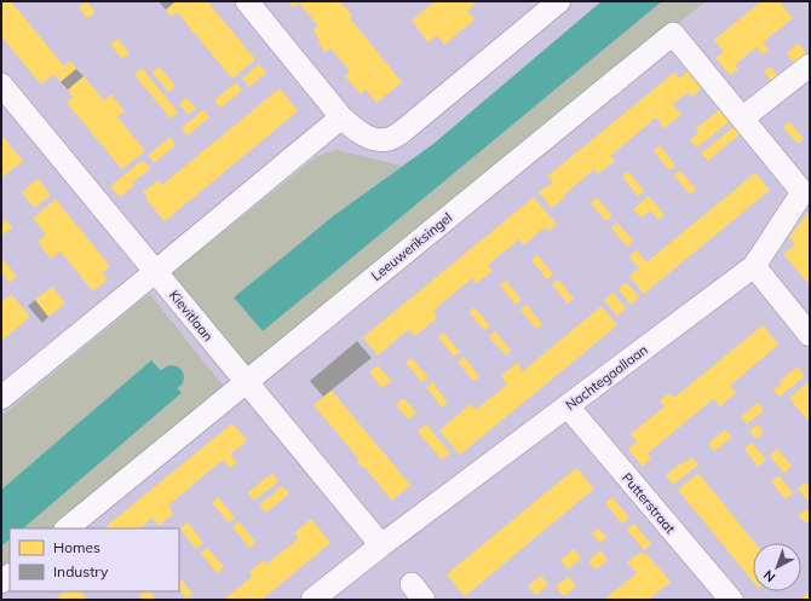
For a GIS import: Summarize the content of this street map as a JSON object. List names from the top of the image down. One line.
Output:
{"streets":{"street":["Leeuweriksingel","Kievitlaan","Nachtegaallaan","Putterstraat"]},"crossings":[["Leeuweriksingel","Kievitlaan"],["Kievitlaan","Nachtegaallaan"],["Nachtegaallaan","Putterstraat"]],"legend":["Homes","Industry"],"north":"bottom left"}
